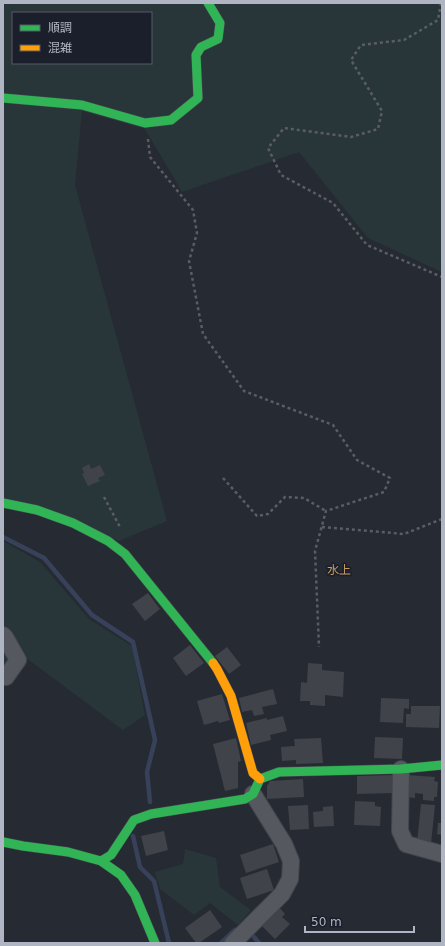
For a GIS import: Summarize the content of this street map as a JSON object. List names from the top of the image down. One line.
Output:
{"districts":["水上"],"legend":["順調","混雑"],"scale_bar":"50 m"}
